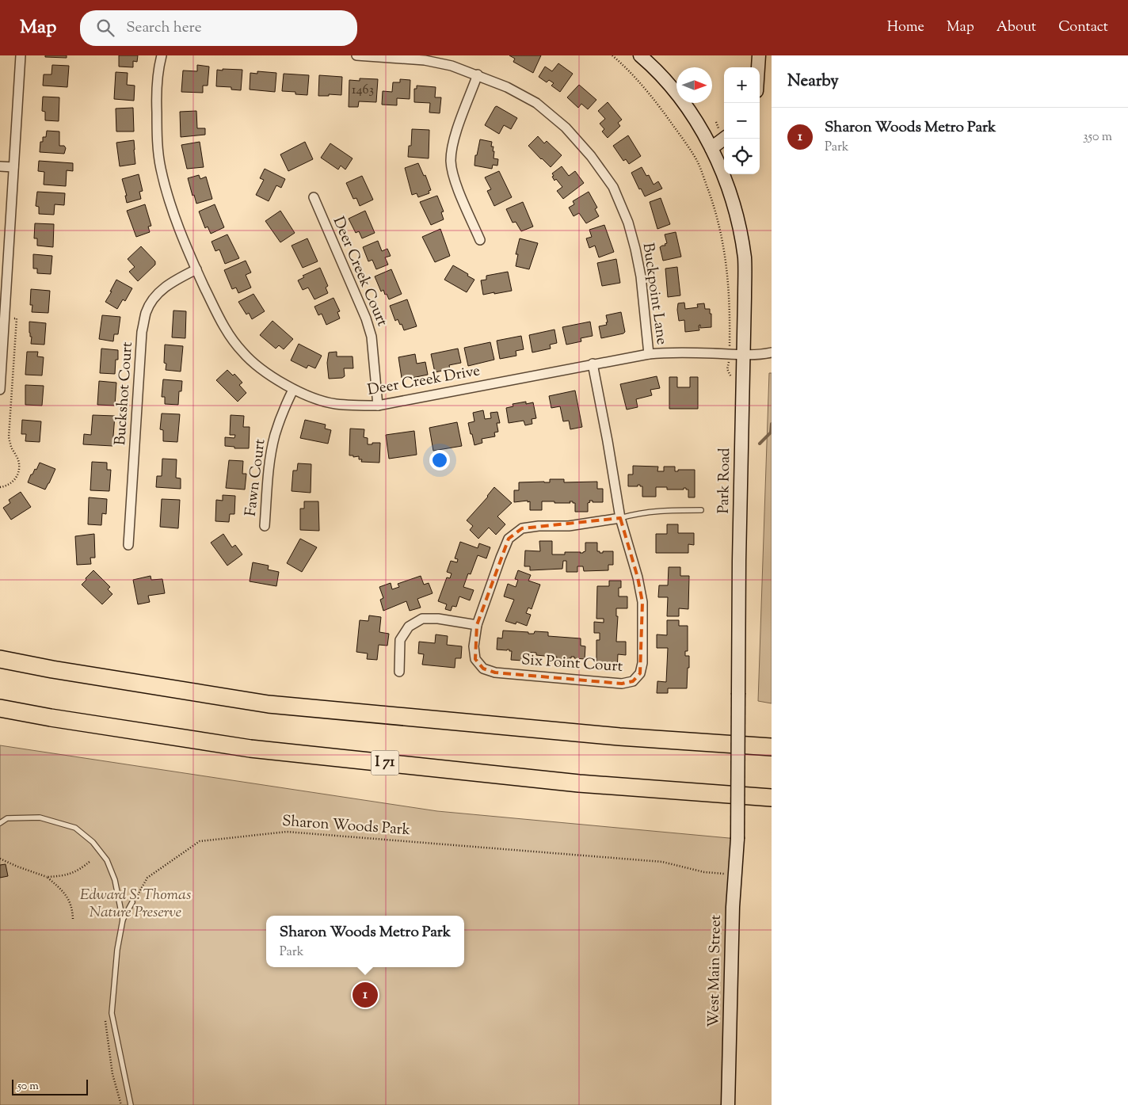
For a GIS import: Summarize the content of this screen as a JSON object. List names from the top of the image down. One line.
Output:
{"streets":{"highway":["I 71"],"main road":["Park Road","West Main Street"],"street":["Deer Creek Court","Buckpoint Lane","Deer Creek Drive","Buckshot Court","Fawn Court","Six Point Court"],"path":["Sharon Woods Park"]},"crossings":[["Deer Creek Court","Deer Creek Drive"],["Buckpoint Lane","Deer Creek Drive"],["Deer Creek Drive","Buckshot Court"],["Deer Creek Drive","Fawn Court"],["Deer Creek Drive","Park Road"],["Deer Creek Drive","Six Point Court"],["Park Road","West Main Street"],["Sharon Woods Park","West Main Street"]],"parks":["Edward S. Thomas Nature Preserve"],"house_numbers":["1463"],"scale_bar":"50 m","north":"right","page":{"header":"Map","search":"Search here","nav":["Home","Map","About","Contact"],"heading":"Nearby","map_buttons":["+","−"],"list":[{"mark":"1","name":"Sharon Woods Metro Park","note":"Park","value":"350 m"}],"popup":["Sharon Woods Metro Park","Park"],"pins":"1","scale":"50 m"}}
